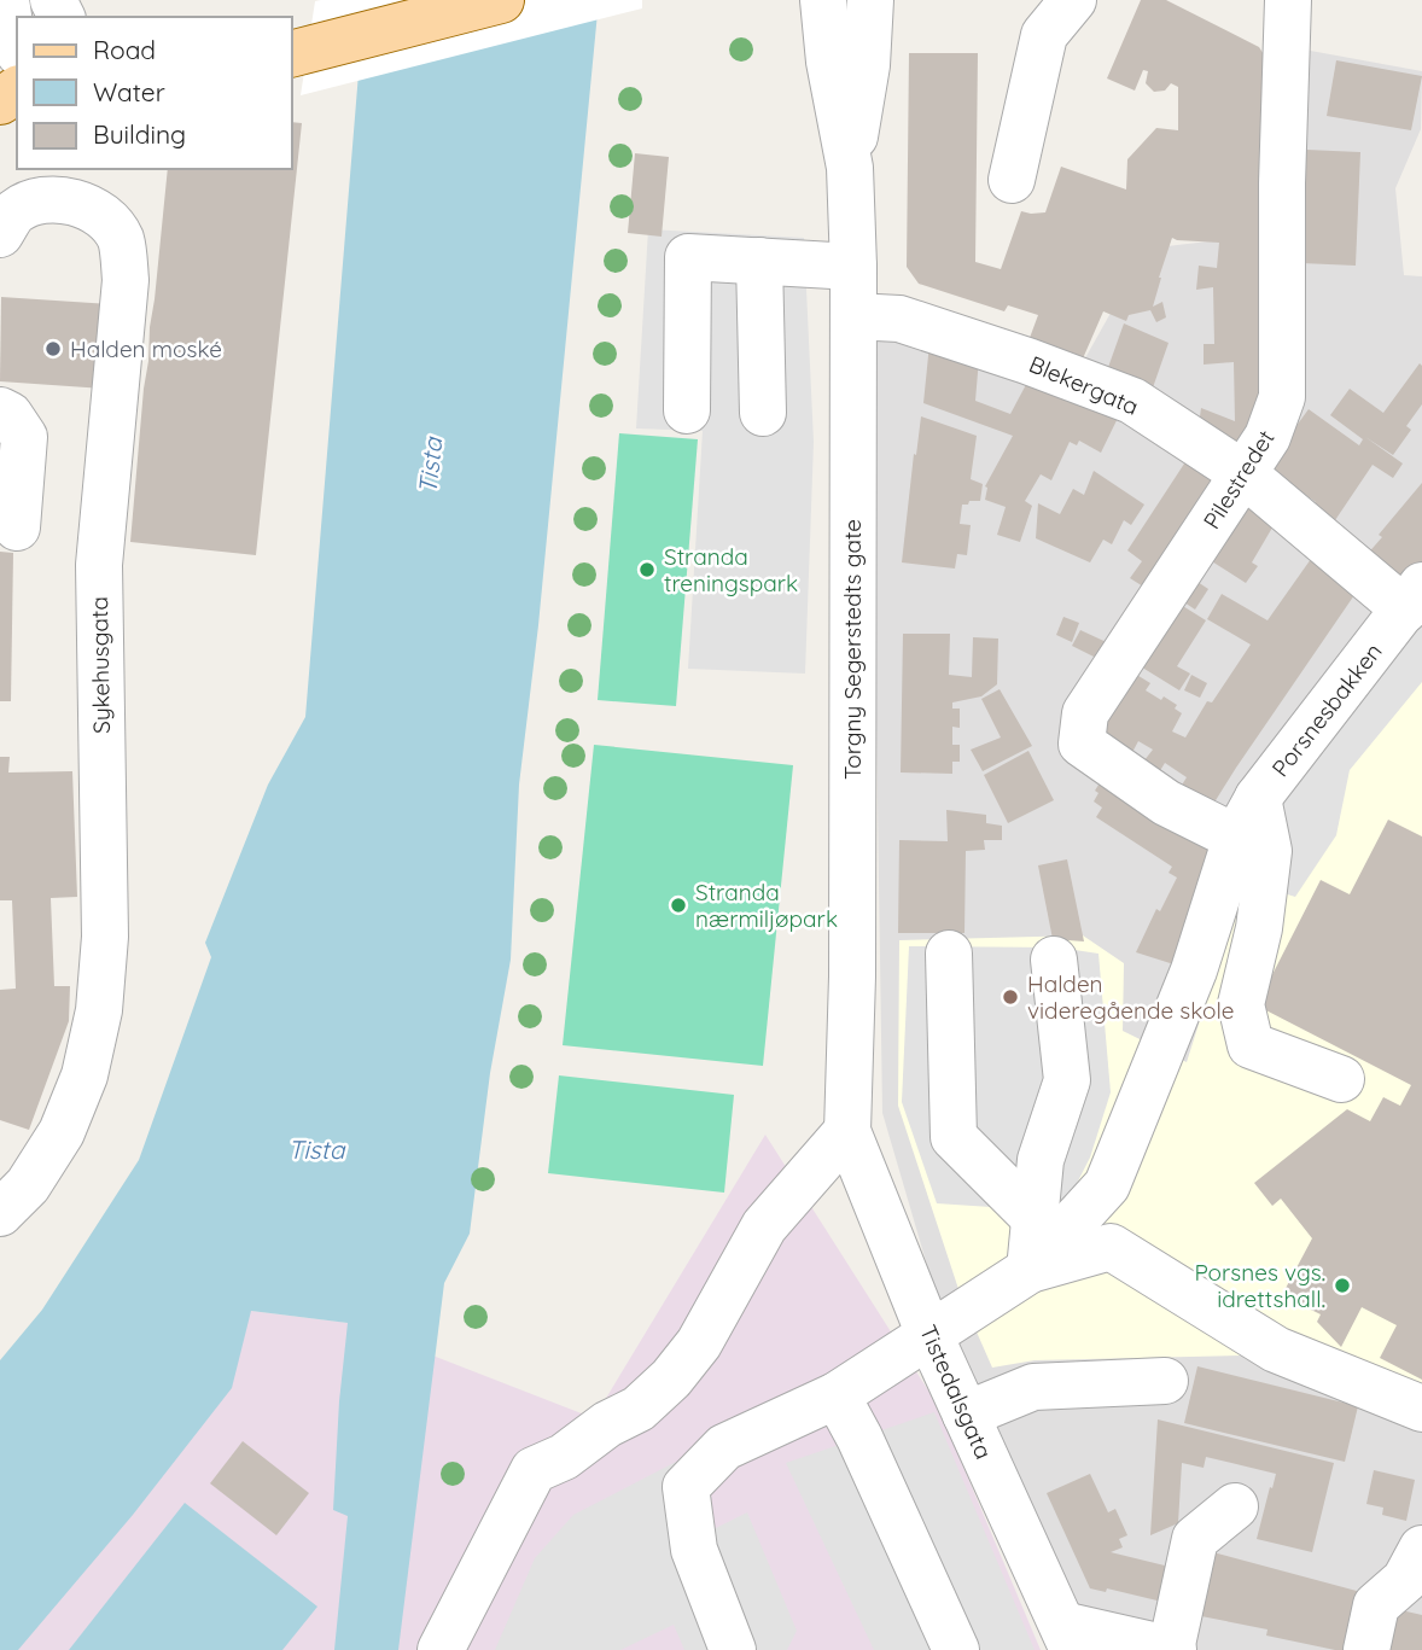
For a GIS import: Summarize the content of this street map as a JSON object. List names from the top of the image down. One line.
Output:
{"streets":{"street":["Blekergata","Pilestredet","Torgny Segerstedts gate","Sykehusgata","Porsnesbakken","Tistedalsgata"]},"crossings":[["Blekergata","Pilestredet"],["Blekergata","Torgny Segerstedts gate"],["Blekergata","Porsnesbakken"],["Pilestredet","Porsnesbakken"],["Torgny Segerstedts gate","Tistedalsgata"]],"water":["Tista"],"places":["Halden moské","Stranda treningspark","Stranda nærmiljøpark","Halden videregående skole","Porsnes vgs. idrettshall."],"legend":["Road","Water","Building"]}
